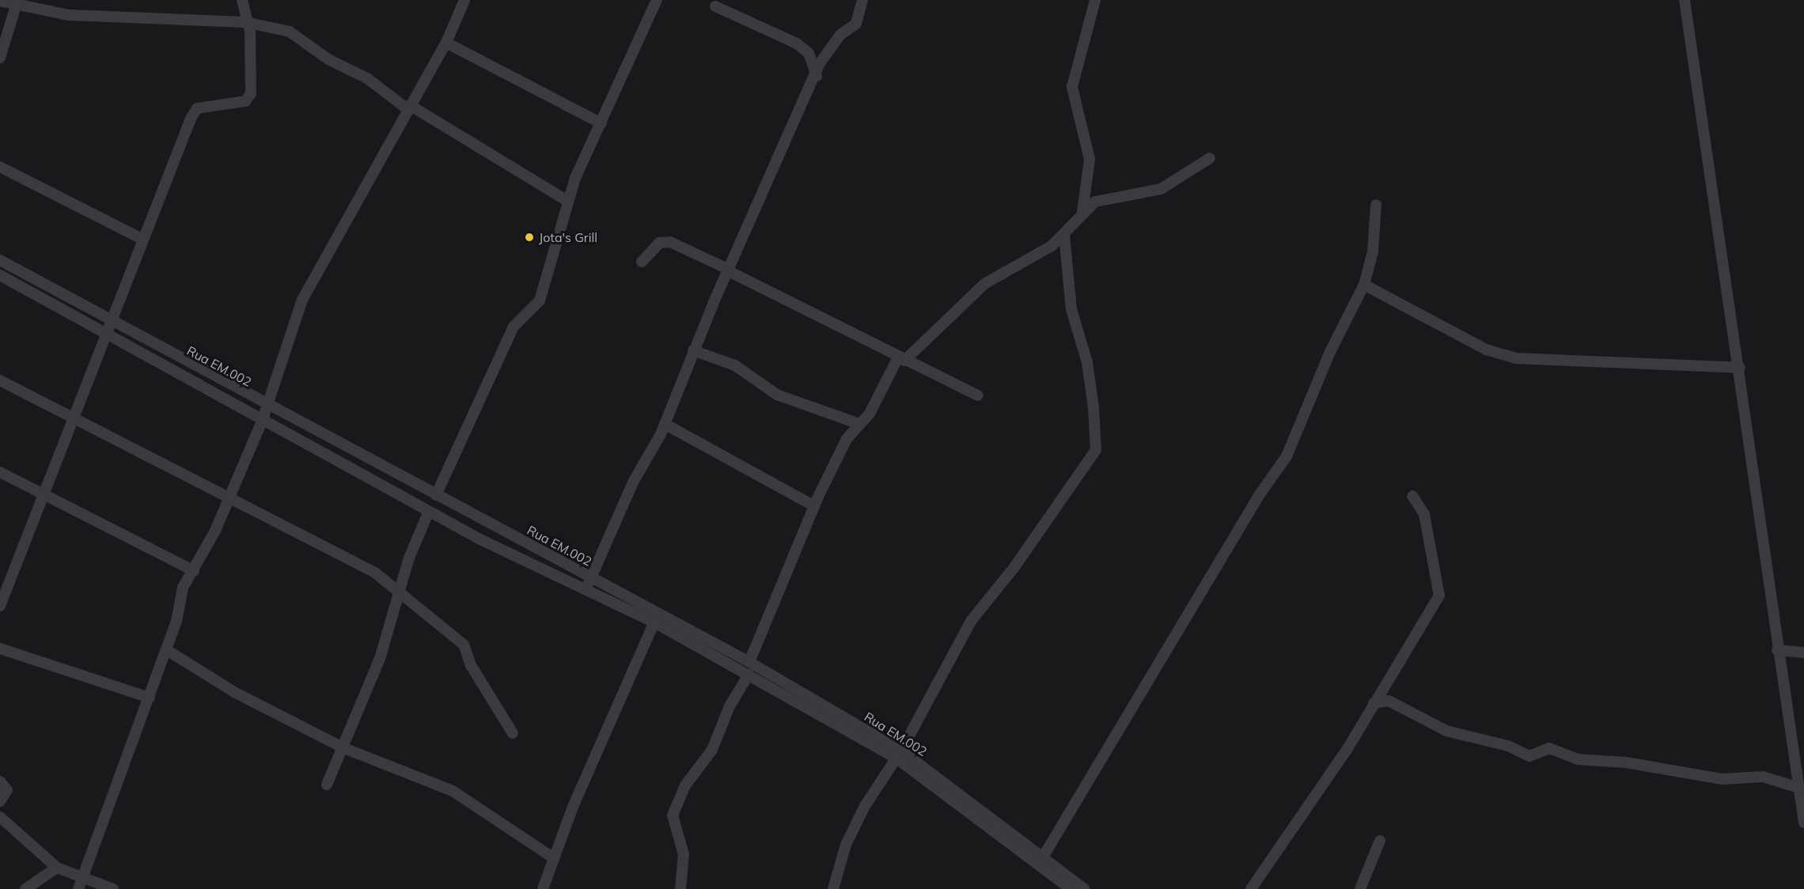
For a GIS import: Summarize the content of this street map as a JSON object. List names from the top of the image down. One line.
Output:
{"streets":{"street":["Rua EM.002"]},"places":["Jota's Grill"]}
